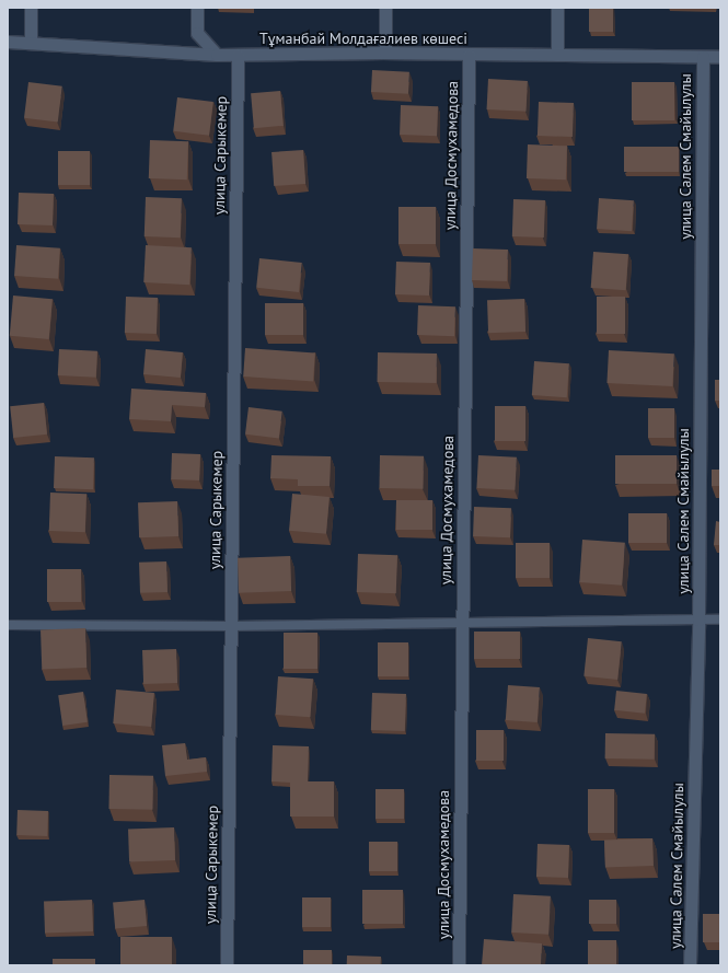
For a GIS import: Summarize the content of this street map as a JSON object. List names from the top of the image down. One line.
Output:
{"streets":{"street":["Тұманбай Молдағалиев көшесі","улица Сарыкемер","улица Досмухамедова","улица Салем Смайылулы"]},"crossings":[["Тұманбай Молдағалиев көшесі","улица Сарыкемер"],["Тұманбай Молдағалиев көшесі","улица Досмухамедова"],["Тұманбай Молдағалиев көшесі","улица Салем Смайылулы"]]}
